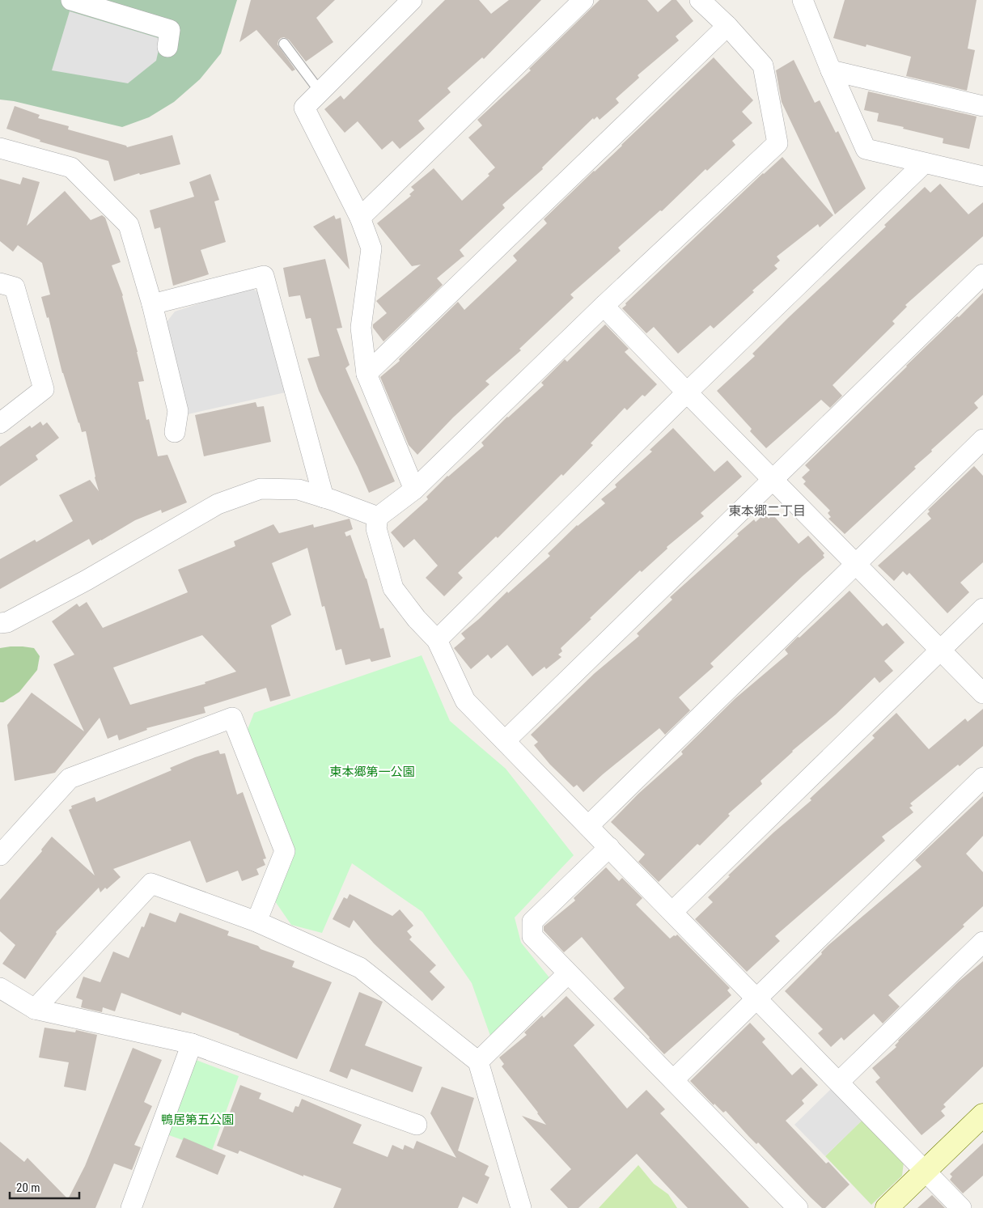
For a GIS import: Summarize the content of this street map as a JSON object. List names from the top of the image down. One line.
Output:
{"districts":["東本郷二丁目"],"parks":["東本郷第一公園","鴨居第五公園"],"scale_bar":"20 m"}
